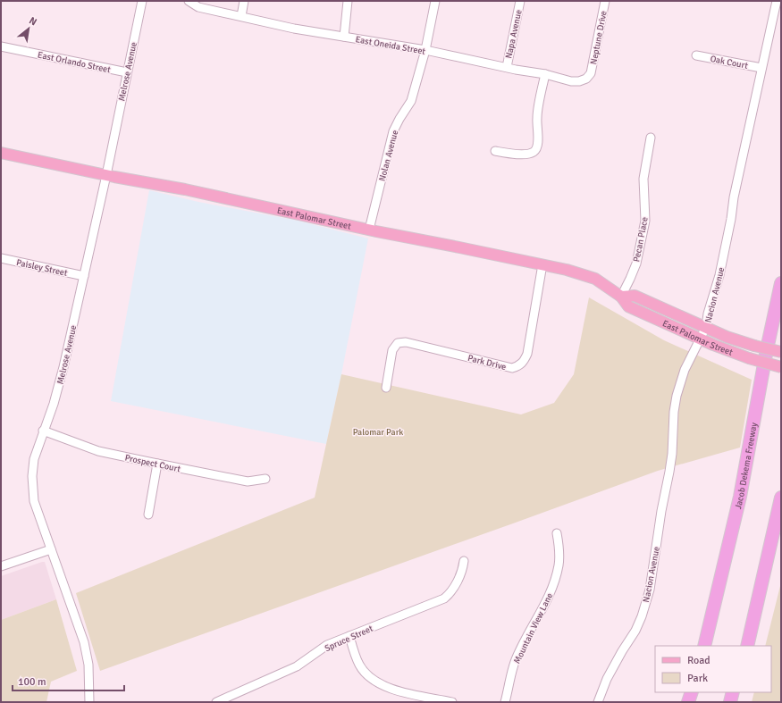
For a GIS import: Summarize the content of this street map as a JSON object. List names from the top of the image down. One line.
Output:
{"streets":{"highway":["Jacob Dekema Freeway"],"main road":["East Palomar Street"],"street":["Napa Avenue","Neptune Drive","East Oneida Street","East Orlando Street","Oak Court","Melrose Avenue","Nolan Avenue","Pecan Place","Paisley Street","Nacion Avenue","Park Drive","Prospect Court","Mountain View Lane","Spruce Street"]},"crossings":[["Napa Avenue","East Oneida Street"],["Neptune Drive","East Oneida Street"],["East Oneida Street","Nolan Avenue"],["East Orlando Street","Melrose Avenue"],["Oak Court","Nacion Avenue"],["Melrose Avenue","East Palomar Street"],["Melrose Avenue","Paisley Street"],["Melrose Avenue","Prospect Court"],["Nolan Avenue","East Palomar Street"],["East Palomar Street","Pecan Place"],["East Palomar Street","Nacion Avenue"],["East Palomar Street","Park Drive"]],"parks":["Palomar Park"],"legend":["Road","Park"],"scale_bar":"100 m","north":"top right"}
